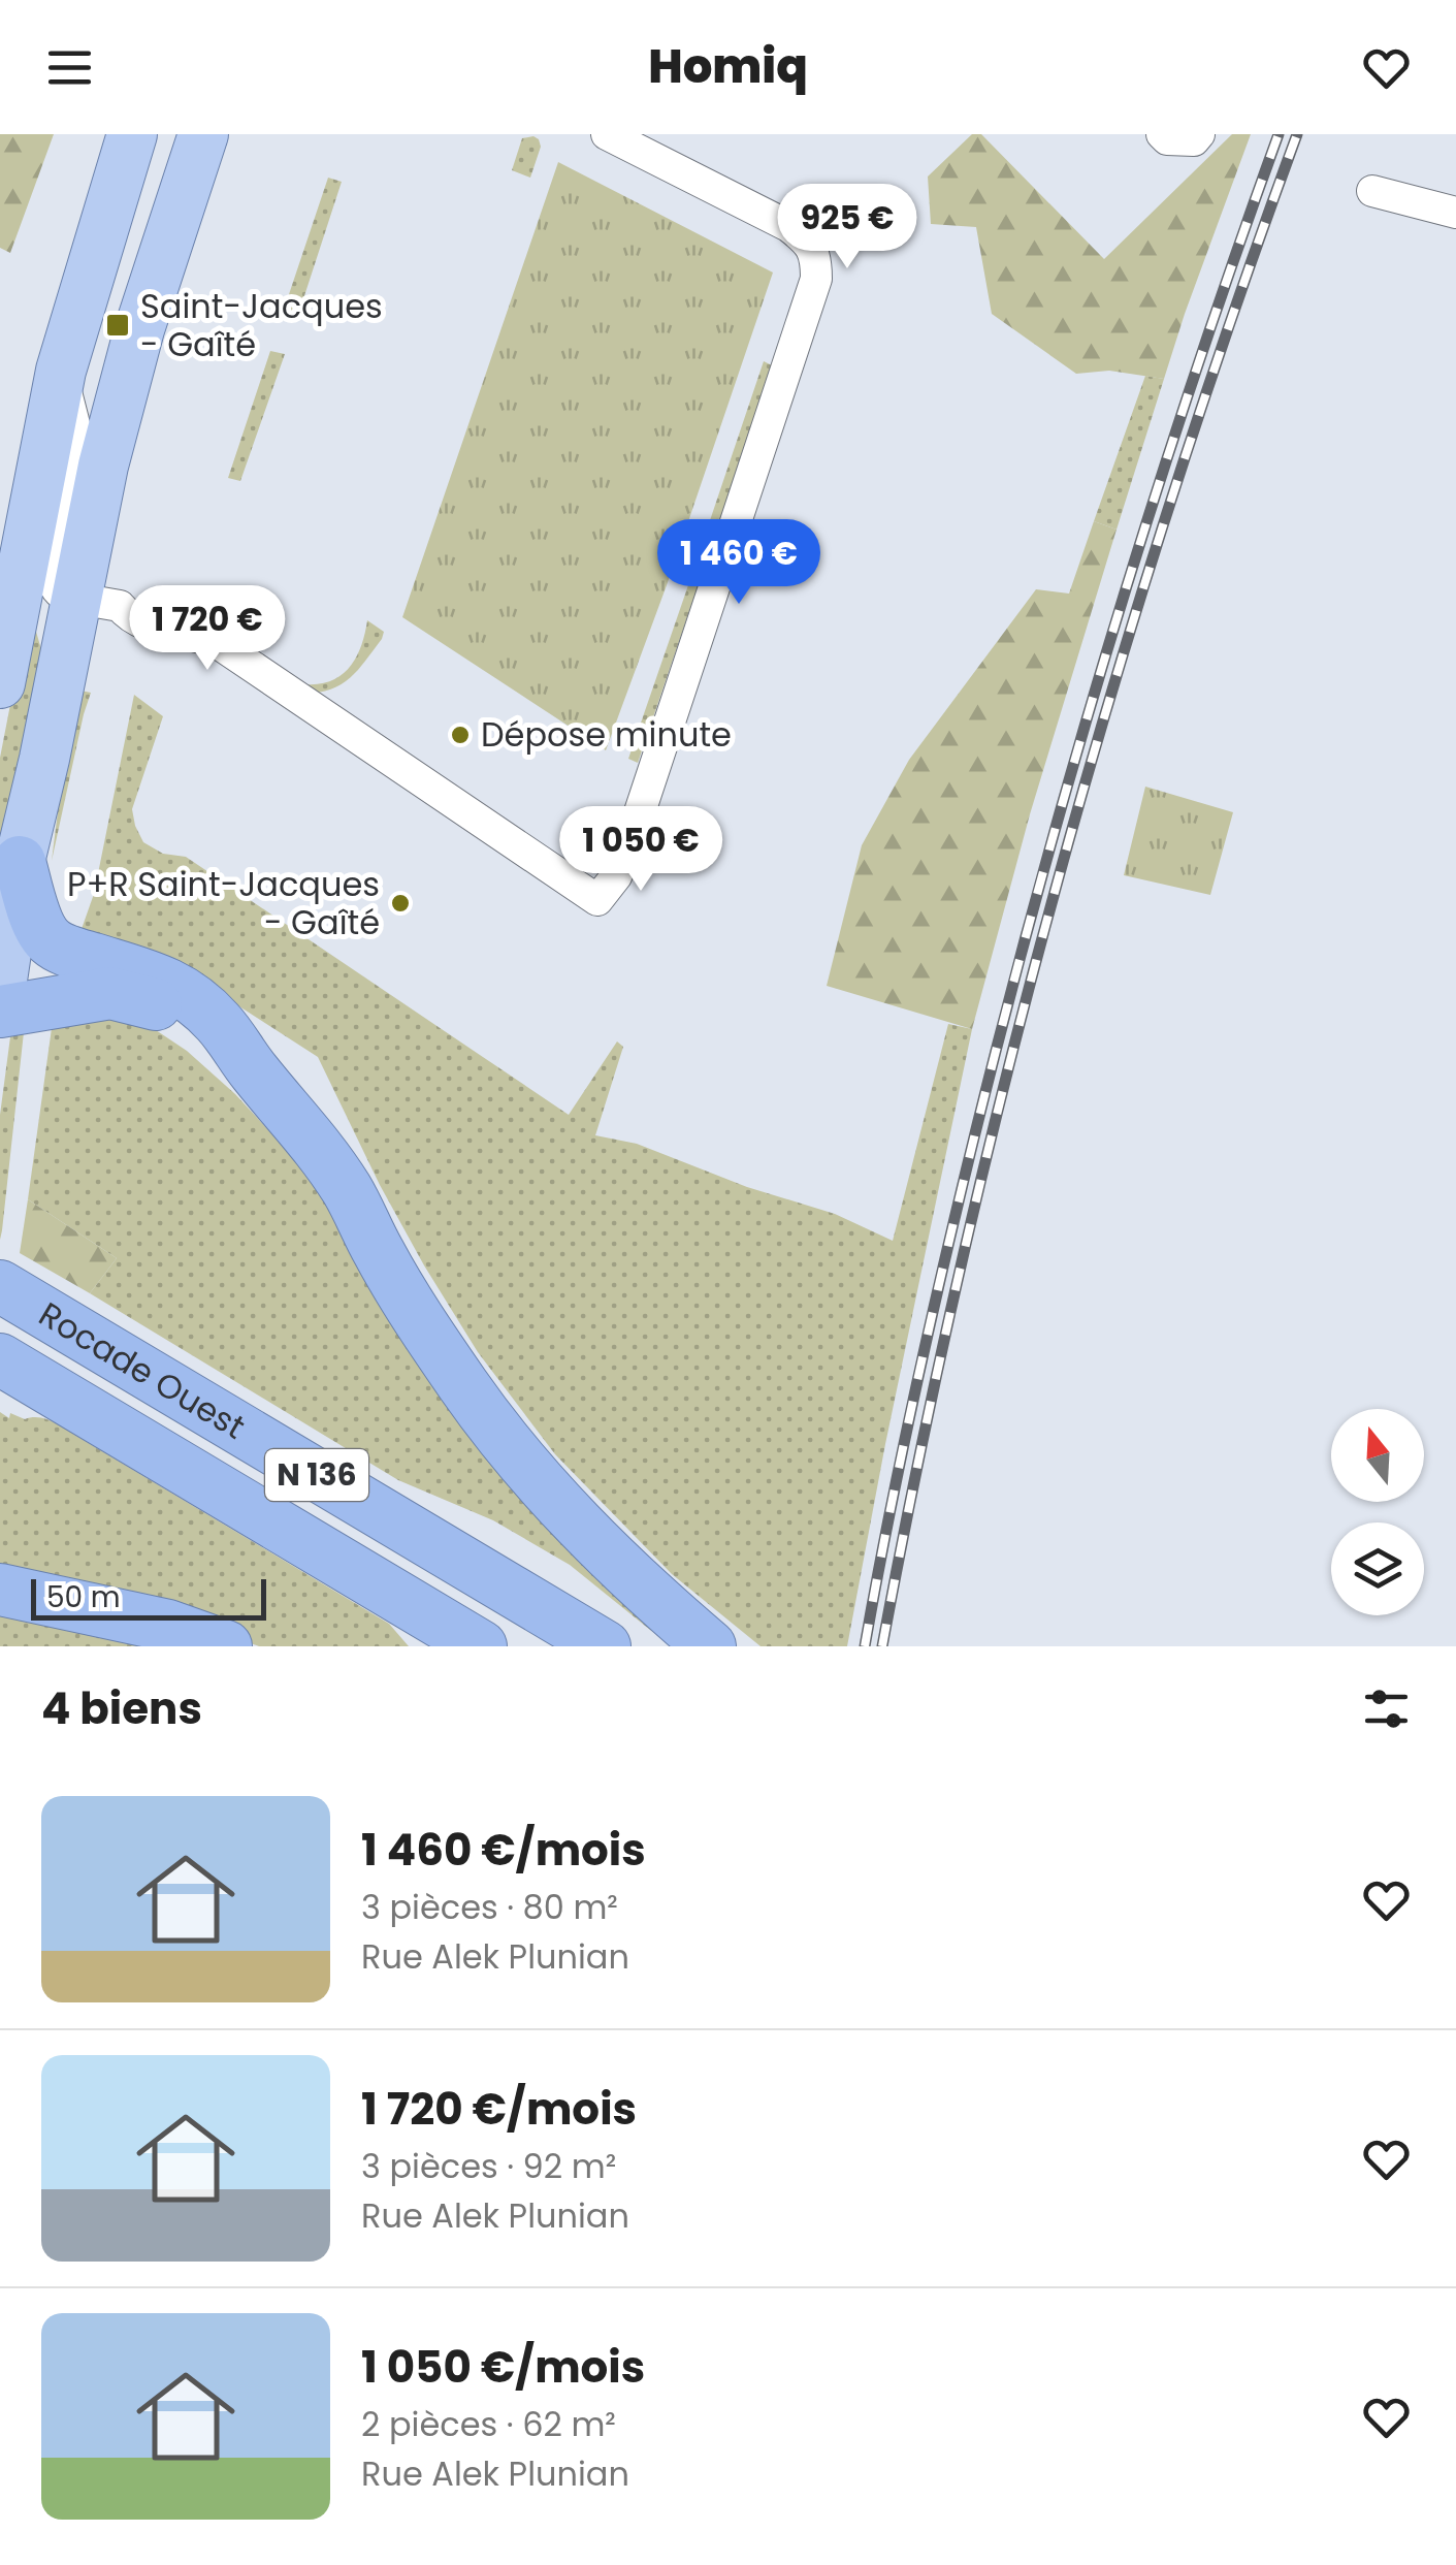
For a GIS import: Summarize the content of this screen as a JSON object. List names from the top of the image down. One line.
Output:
{"streets":{"highway":["Rocade Ouest","N 136"]},"places":{"transit":["Saint-Jacques - Gaîté"],"other":["Dépose minute","P+R Saint-Jacques - Gaîté"]},"scale_bar":"50 m","north":"top","page":{"header":"Homiq","price":["925 €","1 460 €","1 720 €","1 050 €"],"scale":"50 m","heading":"4 biens","list":[{"name":"1 460 €/mois","note":"3 pièces · 80 m² · Rue Alek Plunian"},{"name":"1 720 €/mois","note":"3 pièces · 92 m² · Rue Alek Plunian"},{"name":"1 050 €/mois","note":"2 pièces · 62 m² · Rue Alek Plunian"}]}}
